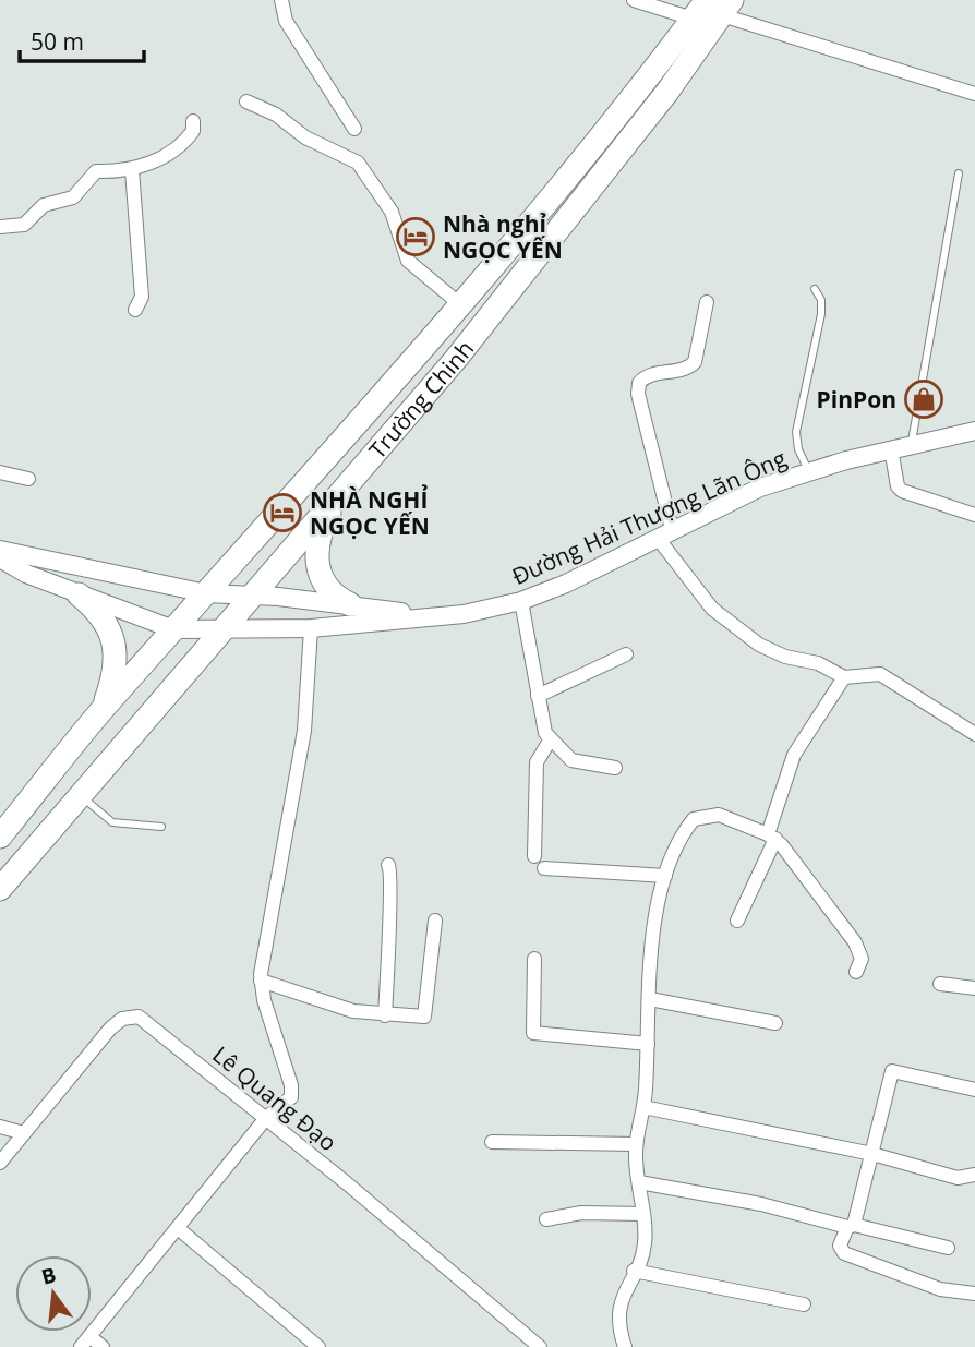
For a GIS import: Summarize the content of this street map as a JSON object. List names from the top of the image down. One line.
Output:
{"streets":{"highway":["Trường Chinh"],"street":["Đường Hải Thượng Lãn Ông","Lê Quang Đạo"]},"crossings":[["Trường Chinh","Đường Hải Thượng Lãn Ông"]],"places":{"hotel":["Nhà nghỉ NGỌC YẾN","NHÀ NGHỈ NGỌC YẾN"],"shop":["PinPon"]},"scale_bar":"50 m","north":"top"}
